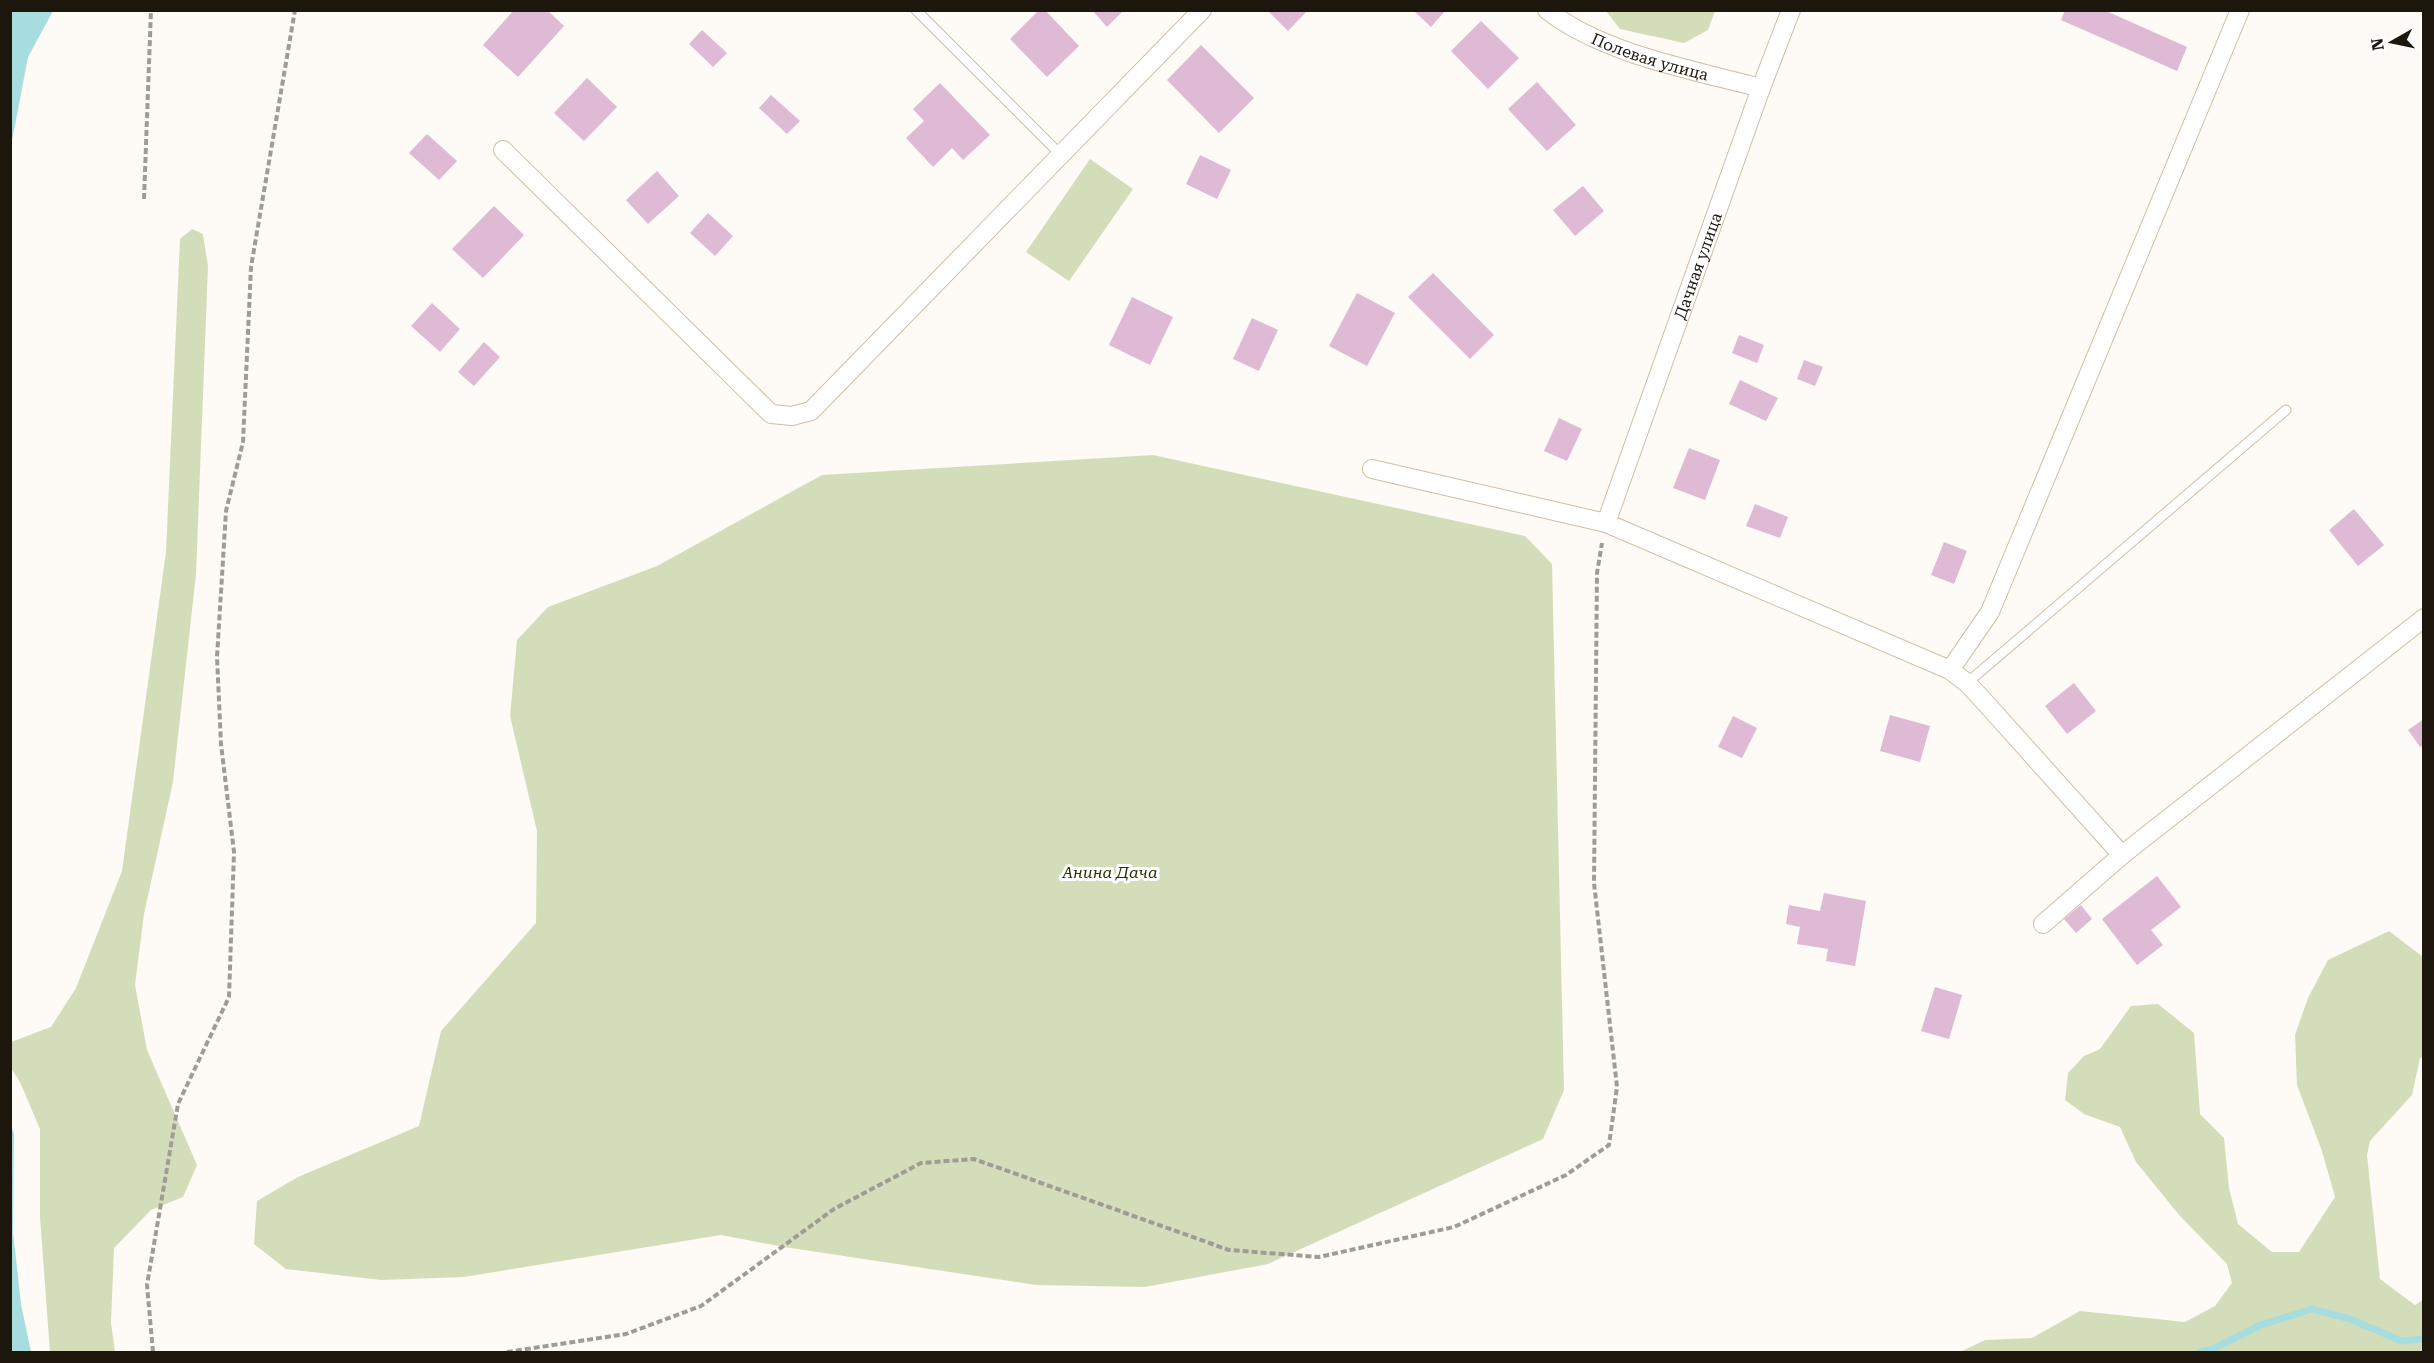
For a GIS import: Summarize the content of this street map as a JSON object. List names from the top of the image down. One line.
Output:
{"streets":{"street":["Полевая улица","Дачная улица"]},"crossings":[["Полевая улица","Дачная улица"]],"parks":["Анина Дача"],"north":"left"}
